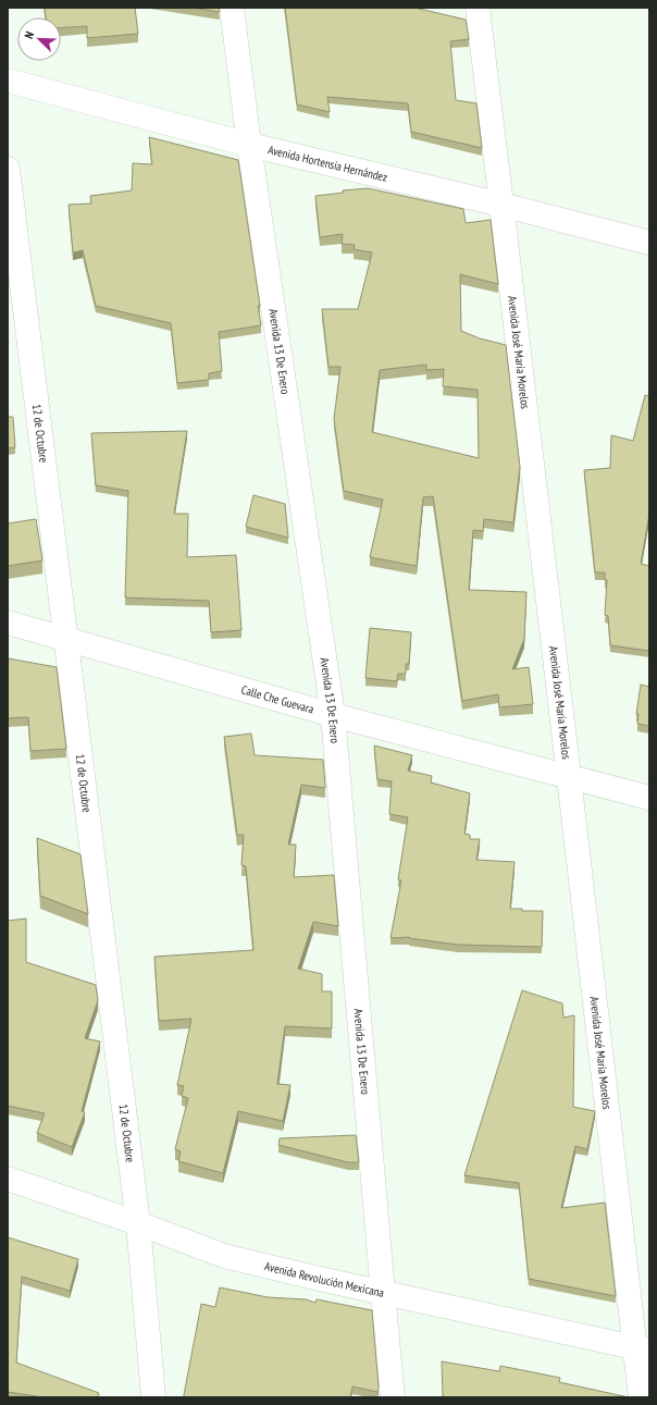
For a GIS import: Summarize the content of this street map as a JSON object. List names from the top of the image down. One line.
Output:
{"streets":{"street":["Avenida Hortensia Hernández","Avenida 13 De Enero","Avenida José María Morelos","12 de Octubre","Calle Che Guevara","Avenida Revolución Mexicana"]},"crossings":[["Avenida Hortensia Hernández","Avenida 13 De Enero"],["Avenida Hortensia Hernández","Avenida José María Morelos"],["Avenida 13 De Enero","Calle Che Guevara"],["Avenida 13 De Enero","Avenida Revolución Mexicana"],["Avenida José María Morelos","Calle Che Guevara"],["Avenida José María Morelos","Avenida Revolución Mexicana"],["12 de Octubre","Calle Che Guevara"],["12 de Octubre","Avenida Revolución Mexicana"]],"north":"top left"}
